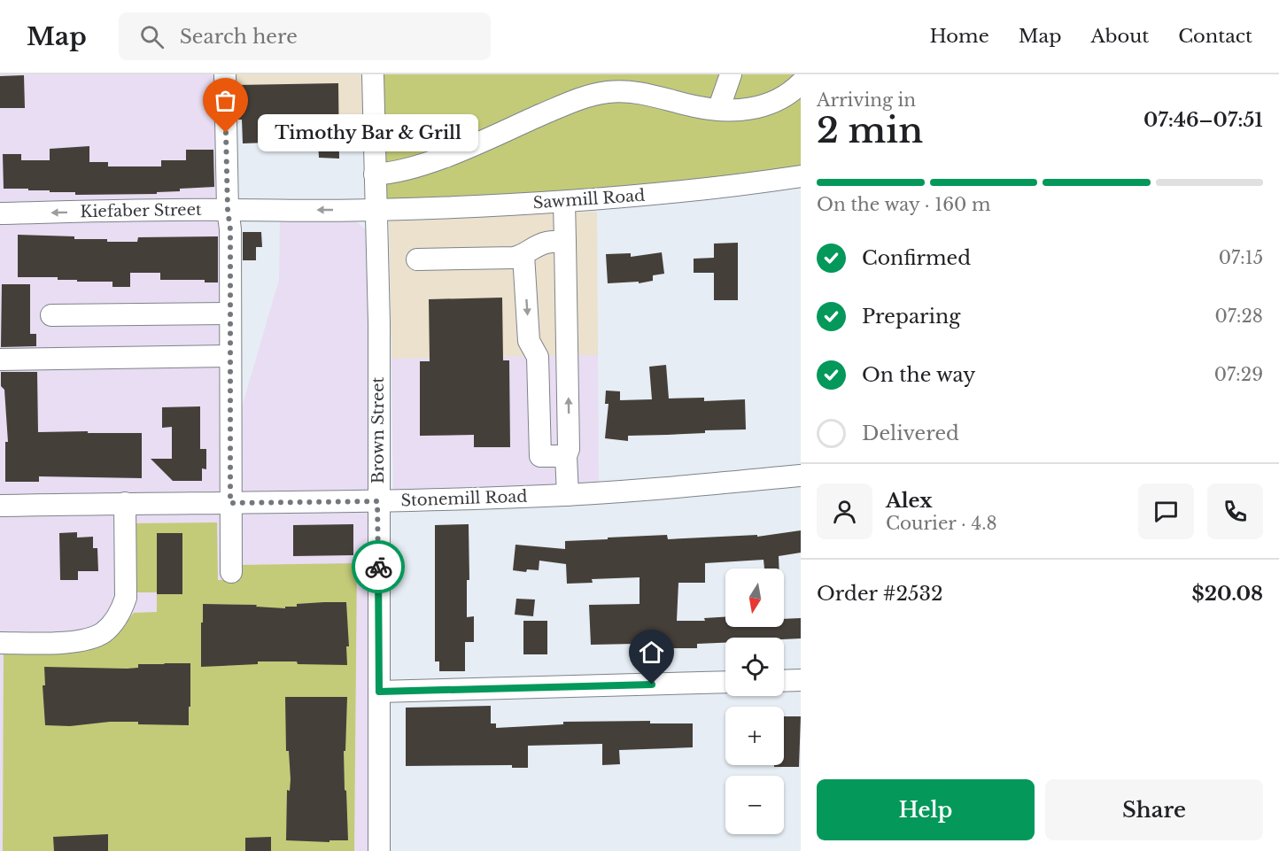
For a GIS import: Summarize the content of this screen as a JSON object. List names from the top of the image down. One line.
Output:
{"streets":{"street":["Sawmill Road","Kiefaber Street","Brown Street","Stonemill Road"]},"crossings":[["Sawmill Road","Kiefaber Street"],["Sawmill Road","Brown Street"],["Kiefaber Street","Brown Street"],["Brown Street","Stonemill Road"]],"places":["Timothy Bar & Grill"],"north":"bottom","page":{"header":"Map","search":"Search here","nav":["Home","Map","About","Contact"],"heading":["2 min","Arriving in","07:46–07:51"],"panel":["Alex","Courier · 4.8","Order #2532","$20.08"],"bubble":"Timothy Bar & Grill","bar":"On the way · 160 m","list":[["Confirmed","07:15"],["Preparing","07:28"],["On the way","07:29"],"Delivered"],"map_buttons":["+","−"],"buttons":["Help","Share"]}}
